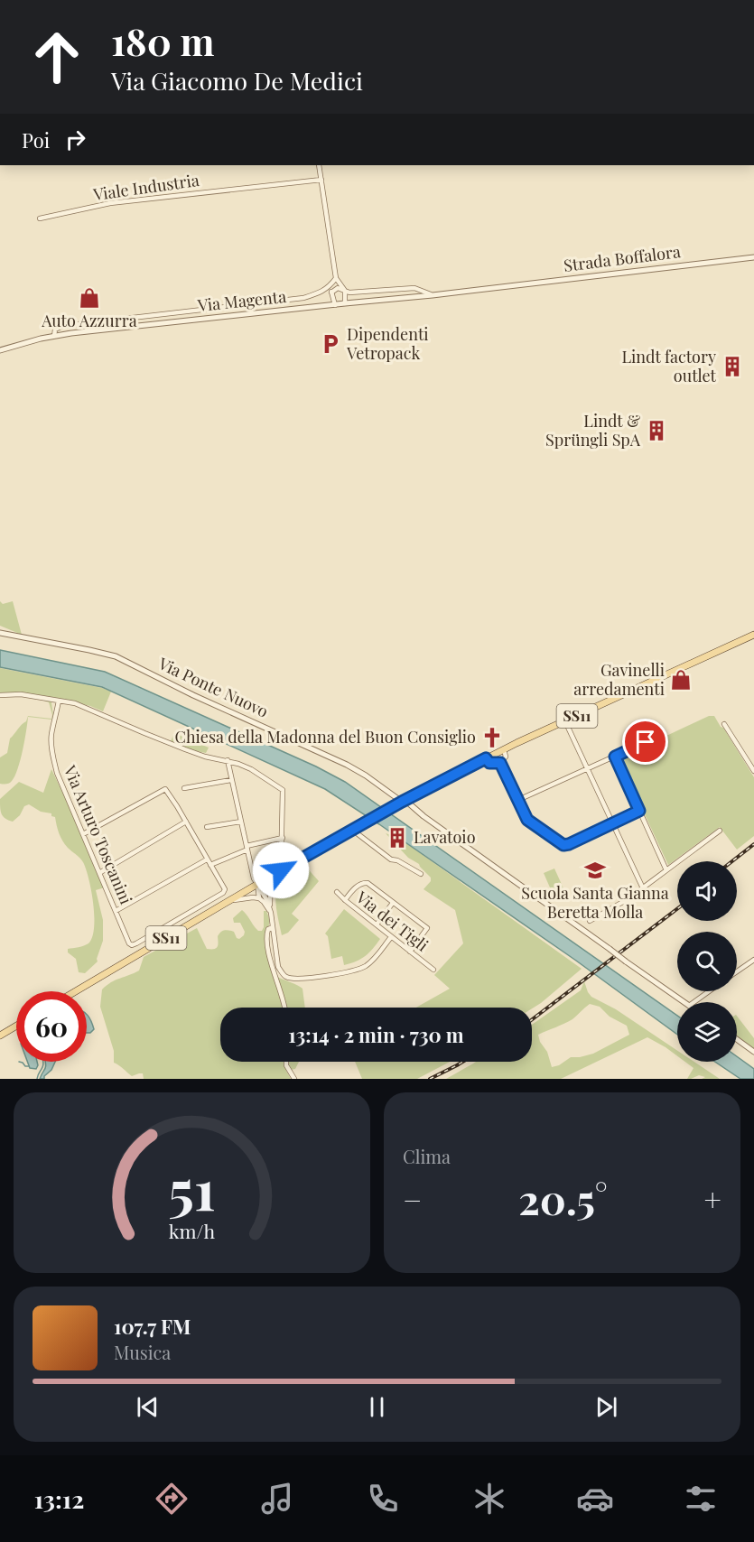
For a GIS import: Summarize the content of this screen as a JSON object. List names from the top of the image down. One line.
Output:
{"streets":{"main road":["SS11"],"street":["Viale Industria","Strada Boffalora","Via Magenta","Via Ponte Nuovo","Via Arturo Toscanini","Via dei Tigli"]},"crossings":[["Strada Boffalora","Via Magenta"],["Via Ponte Nuovo","SS11"]],"places":{"shop":["Auto Azzurra","Gavinelli arredamenti"],"parking":["Dipendenti Vetropack"],"building":["Lindt factory outlet","Lindt & Sprüngli SpA","Lavatoio"],"church":["Chiesa della Madonna del Buon Consiglio"],"school or university":["Scuola Santa Gianna Beretta Molla"]},"page":{"turn":["180 m","Via Giacomo De Medici"],"then":"Poi","limit":"60","trip":"13:14 · 2 min · 730 m","tile":"Clima","heat":["−","20.5°","+"],"song":["107.7 FM","Musica"],"tabs":"13:12","gauge":["51","km/h"]}}
